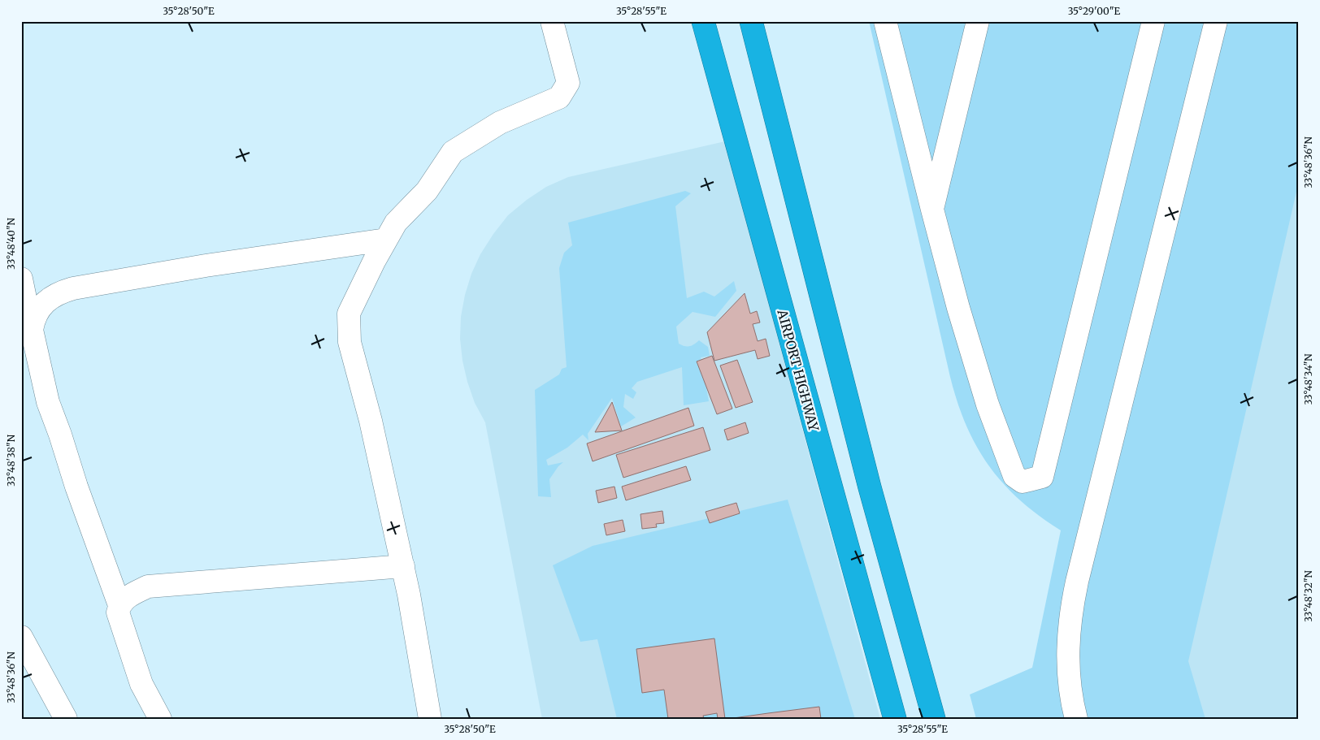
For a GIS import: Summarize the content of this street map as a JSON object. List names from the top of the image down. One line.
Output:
{"streets":{"highway":["AIRPORT HIGHWAY"]},"coordinates":["35°28'50\"E","35°28'55\"E","35°29'00\"E","33°48'36\"N","33°48'40\"N","33°48'34\"N","33°48'38\"N","33°48'32\"N"]}
